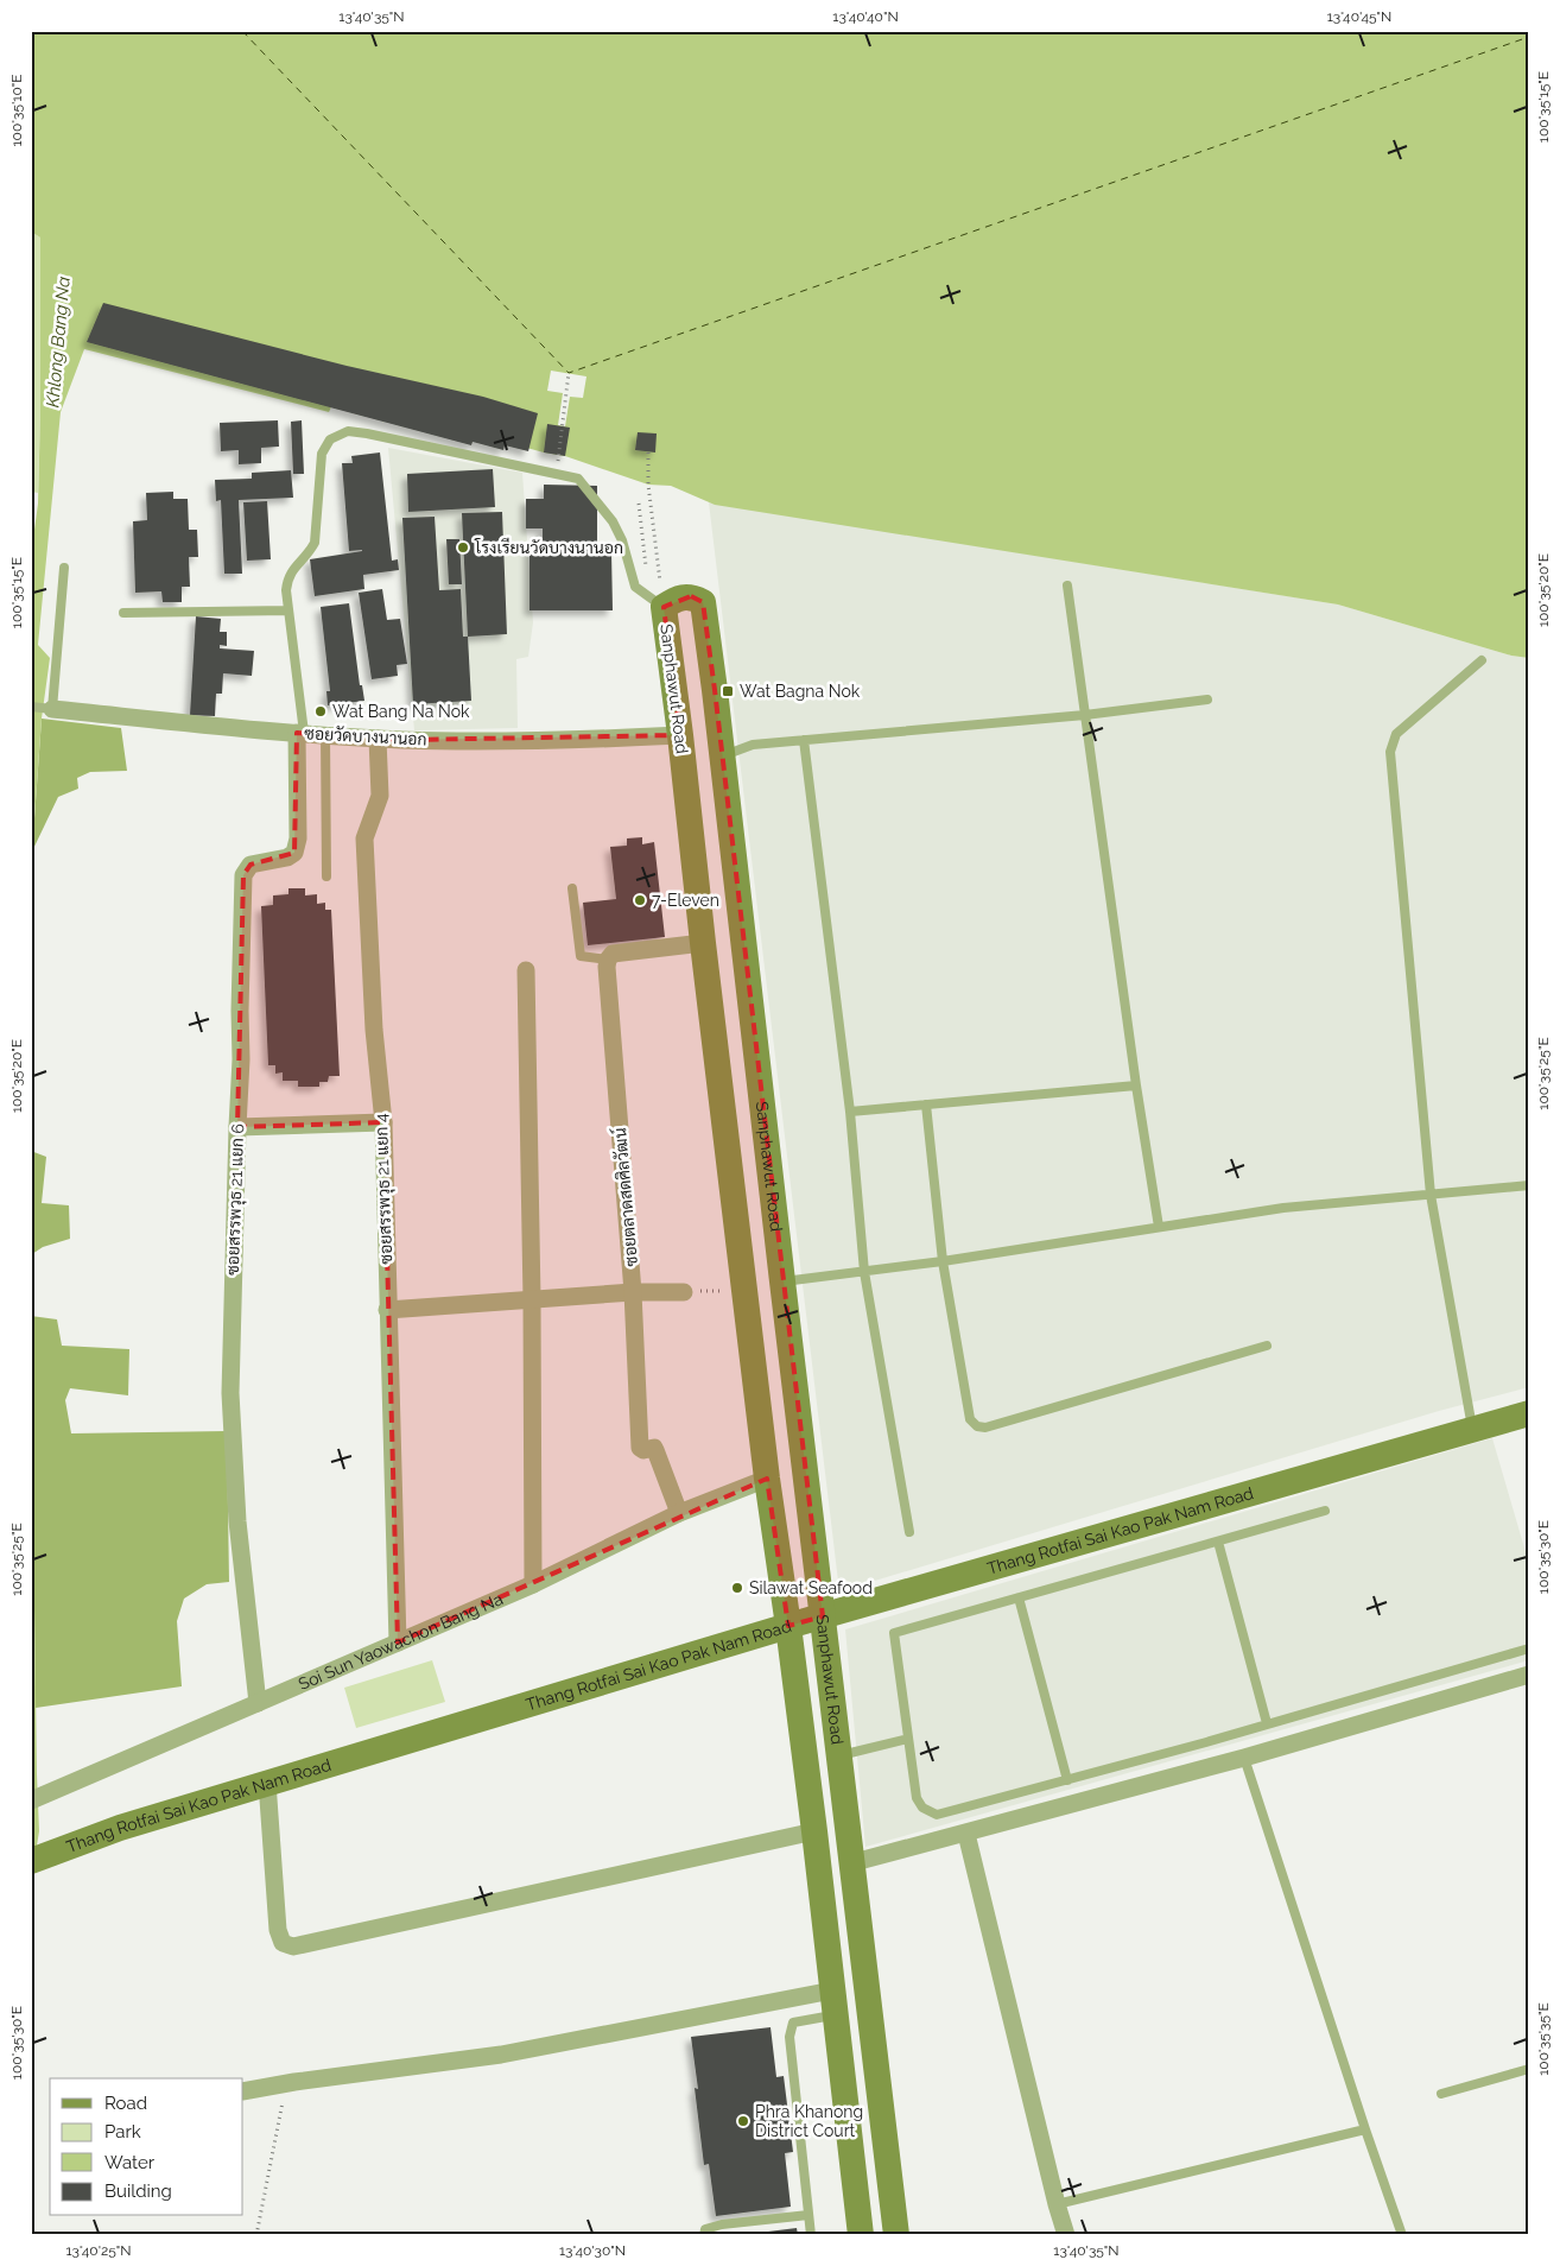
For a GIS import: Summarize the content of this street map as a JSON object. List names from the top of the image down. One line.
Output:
{"streets":{"main road":["Sanphawut Road","Thang Rotfai Sai Kao Pak Nam Road"],"street":["ซอยวัดบางนานอก","ซอยสรรพวุธ 21 แยก 4","ซอยตลาดสดศิลวัฒน์","ซอยสรรพวุธ 21 แยก 6","Soi Sun Yaowachon Bang Na"]},"crossings":[["Sanphawut Road","ซอยวัดบางนานอก"],["Sanphawut Road","Thang Rotfai Sai Kao Pak Nam Road"],["Sanphawut Road","Soi Sun Yaowachon Bang Na"],["ซอยวัดบางนานอก","ซอยสรรพวุธ 21 แยก 4"],["ซอยวัดบางนานอก","ซอยสรรพวุธ 21 แยก 6"],["ซอยสรรพวุธ 21 แยก 4","Soi Sun Yaowachon Bang Na"],["ซอยตลาดสดศิลวัฒน์","Soi Sun Yaowachon Bang Na"],["ซอยสรรพวุธ 21 แยก 6","Soi Sun Yaowachon Bang Na"]],"water":["Khlong Bang Na"],"places":{"other":["โรงเรียนวัดบางนานอก","Wat Bang Na Nok","7-Eleven","Silawat Seafood","Phra Khanong District Court"],"transit":["Wat Bagna Nok"]},"legend":["Road","Park","Water","Building"],"coordinates":["13°40'35\"N","13°40'40\"N","13°40'45\"N","100°35'15\"E","100°35'10\"E","100°35'20\"E","100°35'25\"E","100°35'30\"E","100°35'35\"E","13°40'25\"N","13°40'30\"N"]}
